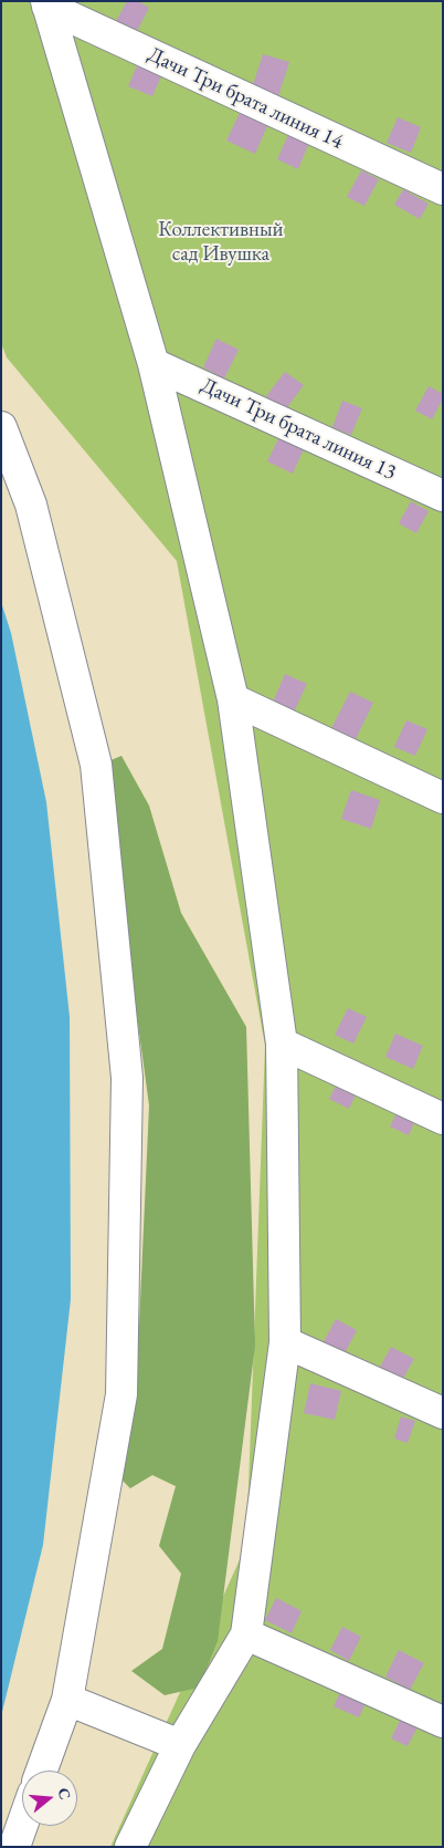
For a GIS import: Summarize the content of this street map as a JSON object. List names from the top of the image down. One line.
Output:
{"streets":{"street":["Дачи Три брата линия 14","Дачи Три брата линия 13"]},"parks":["Коллективный сад Ивушка"],"north":"right"}
